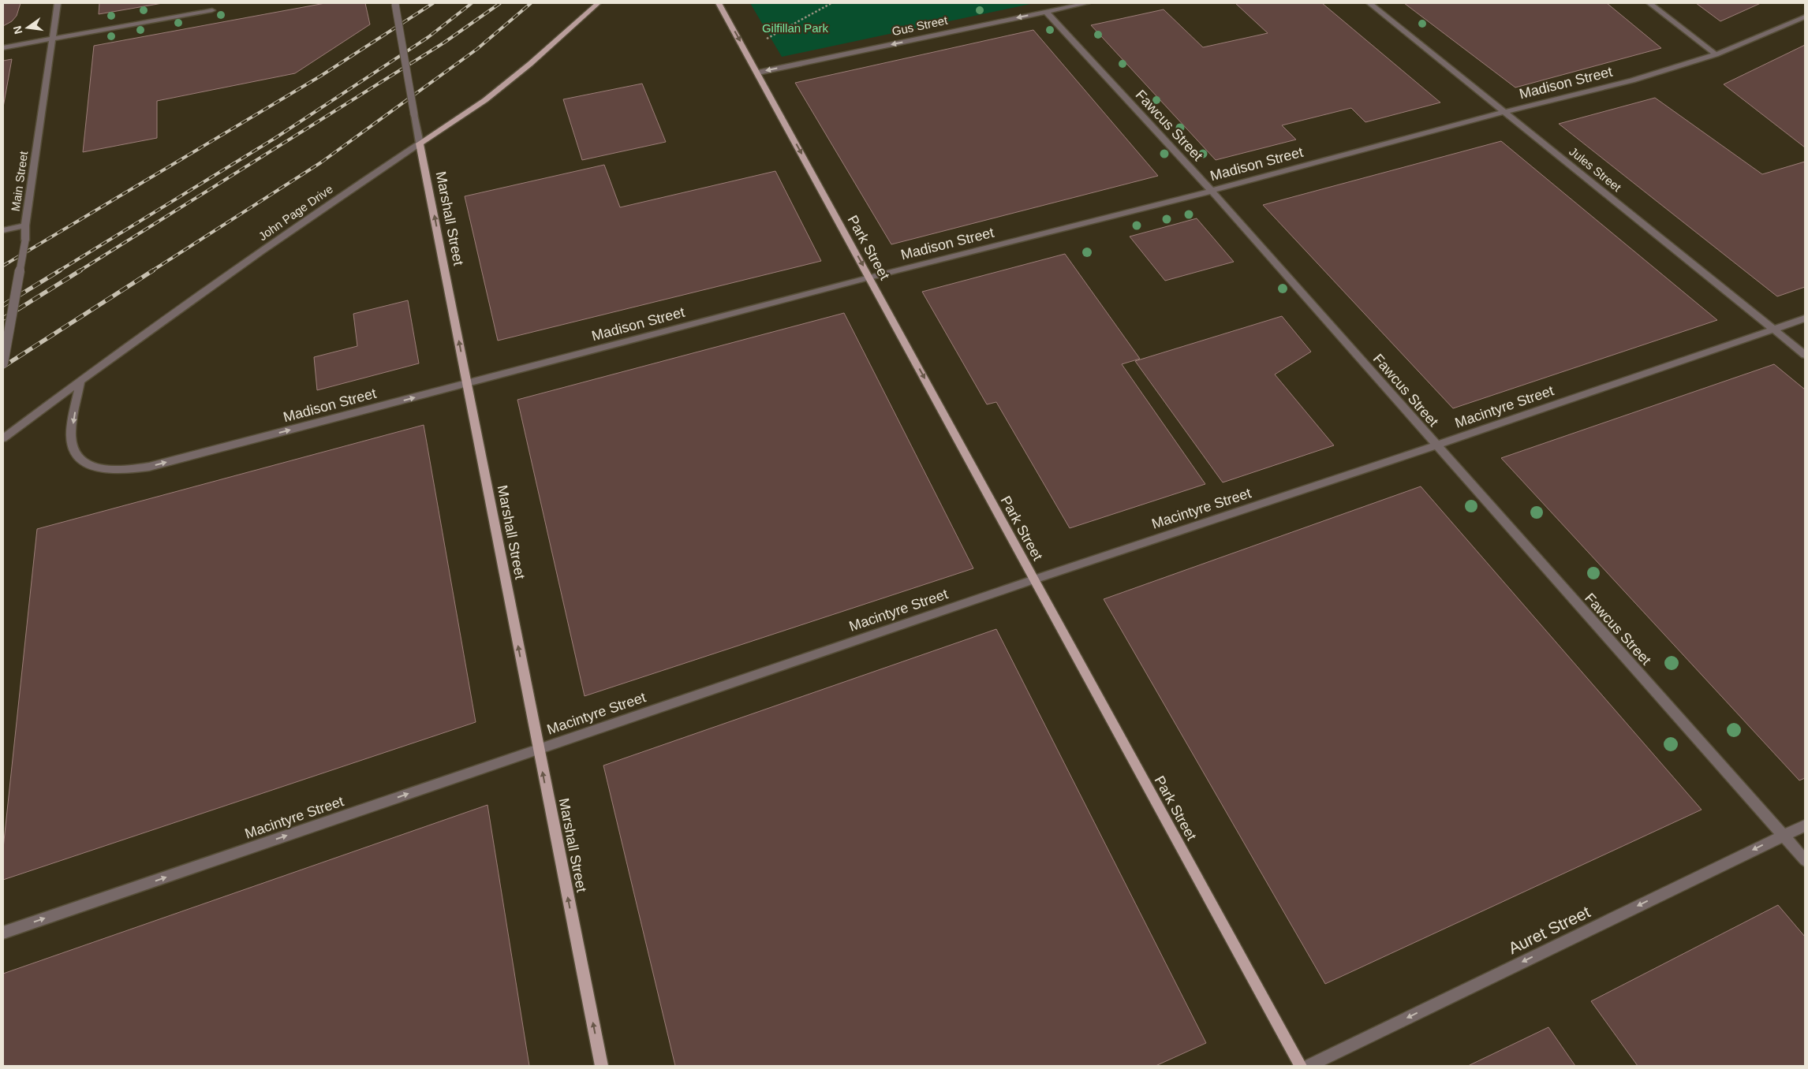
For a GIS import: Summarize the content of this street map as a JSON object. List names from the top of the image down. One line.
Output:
{"streets":{"main road":["John Page Drive","Marshall Street","Park Street"],"street":["Gus Street","Madison Street","Fawcus Street","Jules Street","Main Street","Macintyre Street","Auret Street"]},"crossings":[["Gus Street","Fawcus Street"],["Gus Street","Park Street"],["Madison Street","Fawcus Street"],["Madison Street","Jules Street"],["Madison Street","John Page Drive"],["Madison Street","Marshall Street"],["Madison Street","Park Street"],["Fawcus Street","Macintyre Street"],["Fawcus Street","Auret Street"],["Jules Street","Macintyre Street"],["John Page Drive","Marshall Street"],["Marshall Street","Macintyre Street"],["Park Street","Macintyre Street"]],"one_way":["Gus Street","Marshall Street","Park Street","Auret Street"],"parks":["Gilfillan Park"],"north":"left"}
